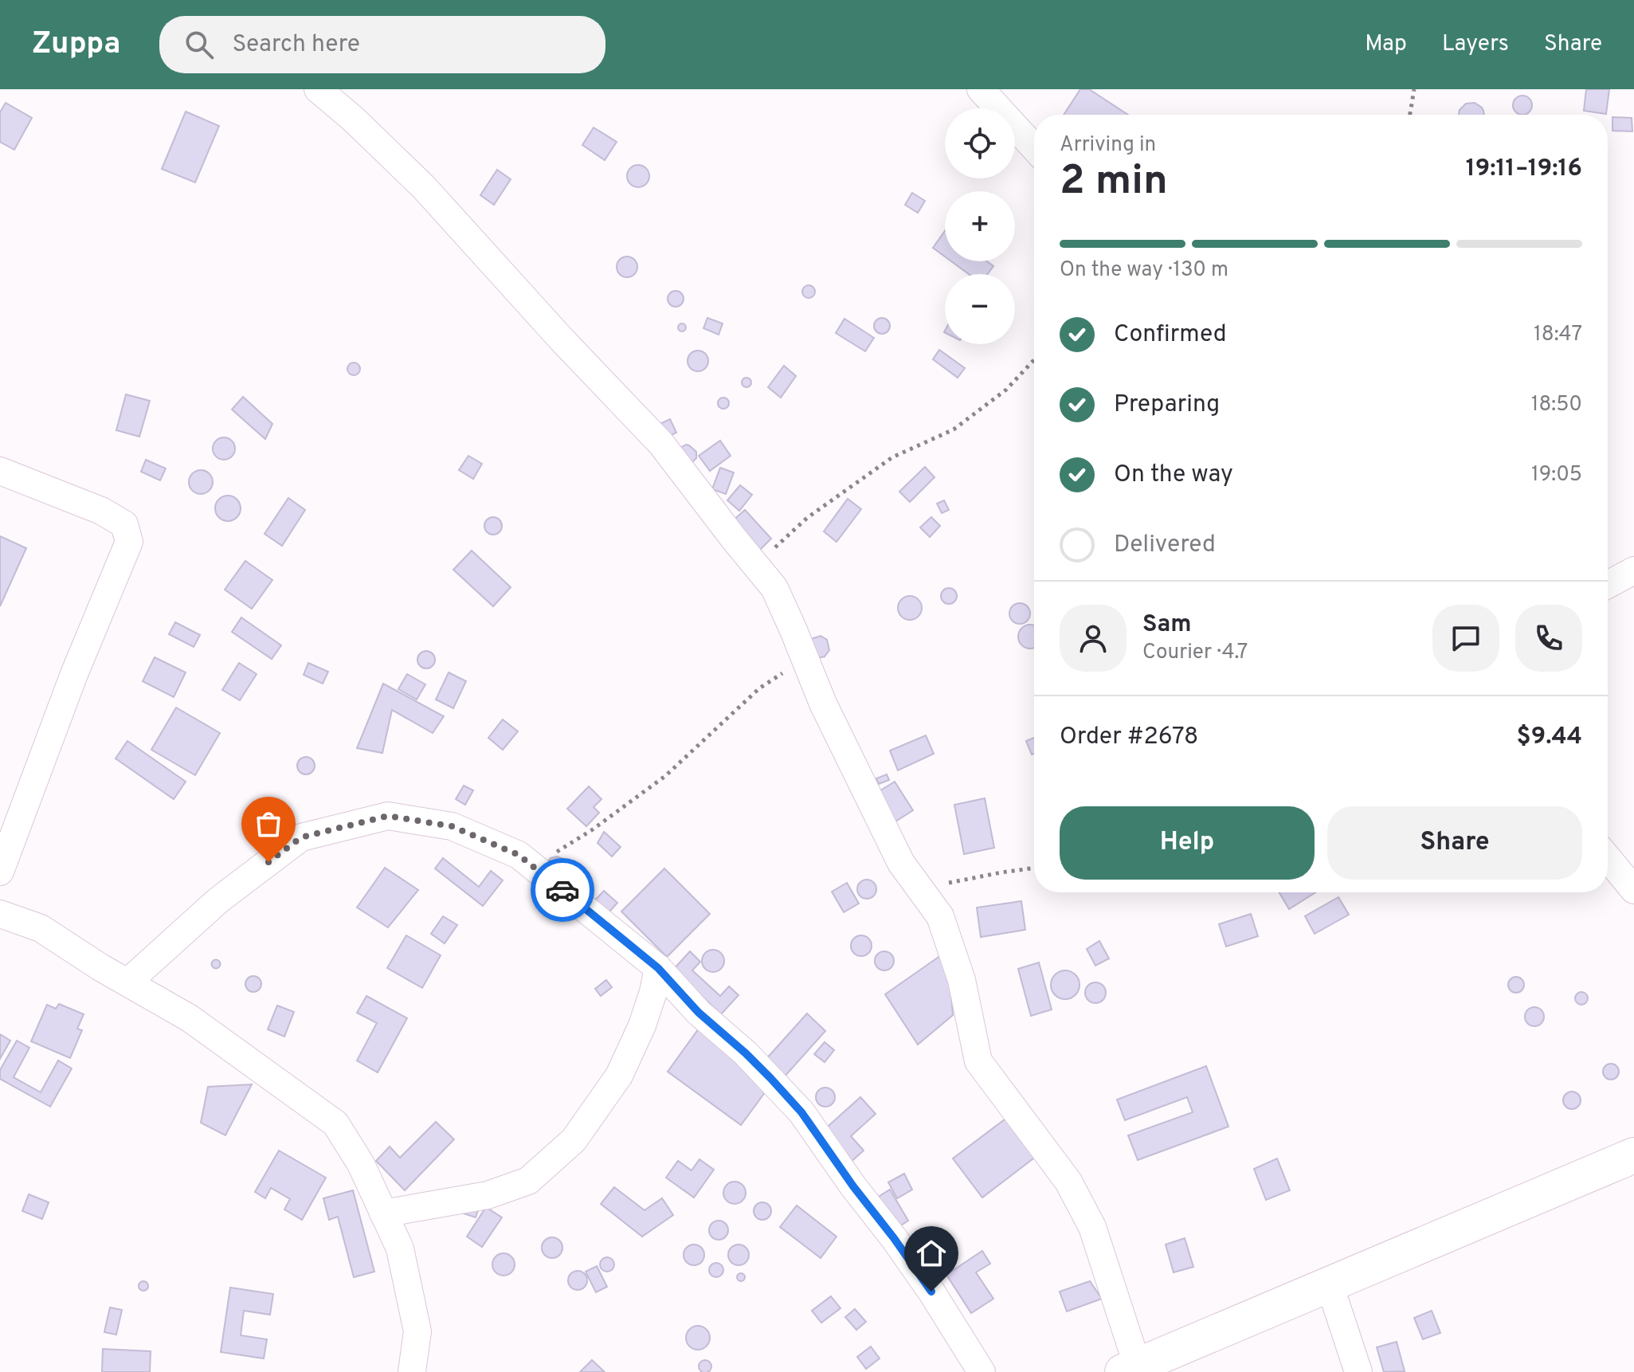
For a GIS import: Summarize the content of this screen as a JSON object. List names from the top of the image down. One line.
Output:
{"page":{"header":"Zuppa","search":"Search here","nav":["Map","Layers","Share"],"map_buttons":["+","−"],"heading":["2 min","Arriving in","19:11–19:16"],"panel":["Sam","Courier · 4.7","Order #2678","$9.44"],"bar":"On the way · 130 m","list":[["Confirmed","18:47"],["Preparing","18:50"],["On the way","19:05"],"Delivered"],"buttons":["Help","Share"]}}
